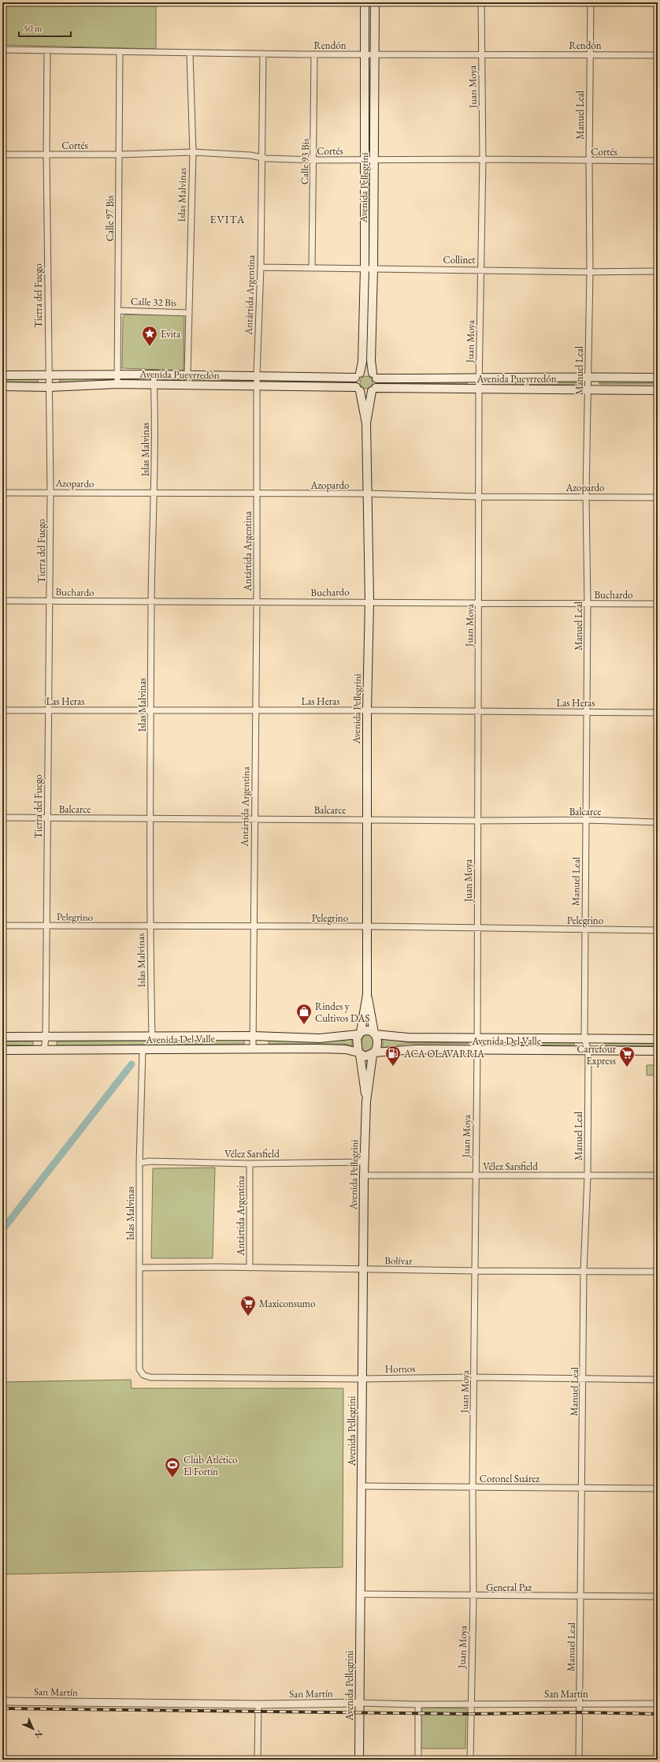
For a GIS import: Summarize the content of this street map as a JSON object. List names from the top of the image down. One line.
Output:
{"streets":{"main road":["Avenida Pellegrini","Avenida Pueyrredón","Avenida Del Valle"],"street":["Rendón","Juan Moya","Manuel Leal","Cortés","Calle 93 Bis","Islas Malvinas","Calle 97 Bis","Collinet","Antártida Argentina","Tierra del Fuego","Calle 32 Bis","Azopardo","Buchardo","Las Heras","Balcarce","Pelegrino","Vélez Sarsfield","Bolívar","Hornos","Coronel Suárez","General Paz","San Martín"]},"crossings":[["Rendón","Juan Moya"],["Rendón","Manuel Leal"],["Rendón","Calle 93 Bis"],["Rendón","Avenida Pellegrini"],["Rendón","Islas Malvinas"],["Rendón","Calle 97 Bis"],["Rendón","Antártida Argentina"],["Rendón","Tierra del Fuego"],["Juan Moya","Cortés"],["Juan Moya","Collinet"],["Juan Moya","Avenida Pueyrredón"],["Juan Moya","Azopardo"],["Juan Moya","Buchardo"],["Juan Moya","Las Heras"],["Juan Moya","Balcarce"],["Juan Moya","Pelegrino"],["Juan Moya","Avenida Del Valle"],["Juan Moya","Vélez Sarsfield"],["Juan Moya","Bolívar"],["Juan Moya","Hornos"],["Juan Moya","Coronel Suárez"],["Juan Moya","General Paz"],["Juan Moya","San Martín"],["Manuel Leal","Cortés"],["Manuel Leal","Collinet"],["Manuel Leal","Avenida Pueyrredón"],["Manuel Leal","Azopardo"],["Manuel Leal","Buchardo"],["Manuel Leal","Las Heras"],["Manuel Leal","Balcarce"],["Manuel Leal","Pelegrino"],["Manuel Leal","Avenida Del Valle"],["Manuel Leal","Vélez Sarsfield"],["Manuel Leal","Bolívar"],["Manuel Leal","Hornos"],["Manuel Leal","Coronel Suárez"],["Manuel Leal","General Paz"],["Manuel Leal","San Martín"],["Cortés","Calle 93 Bis"],["Cortés","Avenida Pellegrini"],["Cortés","Islas Malvinas"],["Cortés","Calle 97 Bis"],["Cortés","Antártida Argentina"],["Cortés","Tierra del Fuego"],["Calle 93 Bis","Collinet"],["Avenida Pellegrini","Collinet"],["Avenida Pellegrini","Avenida Pueyrredón"],["Avenida Pellegrini","Azopardo"],["Avenida Pellegrini","Buchardo"],["Avenida Pellegrini","Las Heras"],["Avenida Pellegrini","Balcarce"],["Avenida Pellegrini","Pelegrino"],["Avenida Pellegrini","Avenida Del Valle"],["Avenida Pellegrini","Vélez Sarsfield"],["Avenida Pellegrini","Bolívar"],["Avenida Pellegrini","Hornos"],["Avenida Pellegrini","Coronel Suárez"],["Avenida Pellegrini","General Paz"],["Avenida Pellegrini","San Martín"],["Islas Malvinas","Calle 32 Bis"],["Islas Malvinas","Avenida Pueyrredón"],["Islas Malvinas","Azopardo"],["Islas Malvinas","Buchardo"],["Islas Malvinas","Las Heras"],["Islas Malvinas","Balcarce"],["Islas Malvinas","Pelegrino"],["Islas Malvinas","Avenida Del Valle"],["Islas Malvinas","Vélez Sarsfield"],["Islas Malvinas","Bolívar"],["Islas Malvinas","Hornos"],["Calle 97 Bis","Calle 32 Bis"],["Calle 97 Bis","Avenida Pueyrredón"],["Collinet","Antártida Argentina"],["Antártida Argentina","Avenida Pueyrredón"],["Antártida Argentina","Azopardo"],["Antártida Argentina","Buchardo"],["Antártida Argentina","Las Heras"],["Antártida Argentina","Balcarce"],["Antártida Argentina","Pelegrino"],["Antártida Argentina","Avenida Del Valle"],["Antártida Argentina","Vélez Sarsfield"],["Antártida Argentina","Bolívar"],["Tierra del Fuego","Avenida Pueyrredón"],["Tierra del Fuego","Azopardo"],["Tierra del Fuego","Buchardo"],["Tierra del Fuego","Las Heras"],["Tierra del Fuego","Balcarce"],["Tierra del Fuego","Pelegrino"],["Tierra del Fuego","Avenida Del Valle"]],"districts":["EVITA"],"places":{"place":["Evita"],"shop":["Rindes y Cultivos DAS"],"fuel station":["ACA OLAVARRIA"],"supermarket":["Carrefour Express","Maxiconsumo"],"sports":["Club Atlético El Fortín"]},"scale_bar":"50 m","north":"bottom right"}
